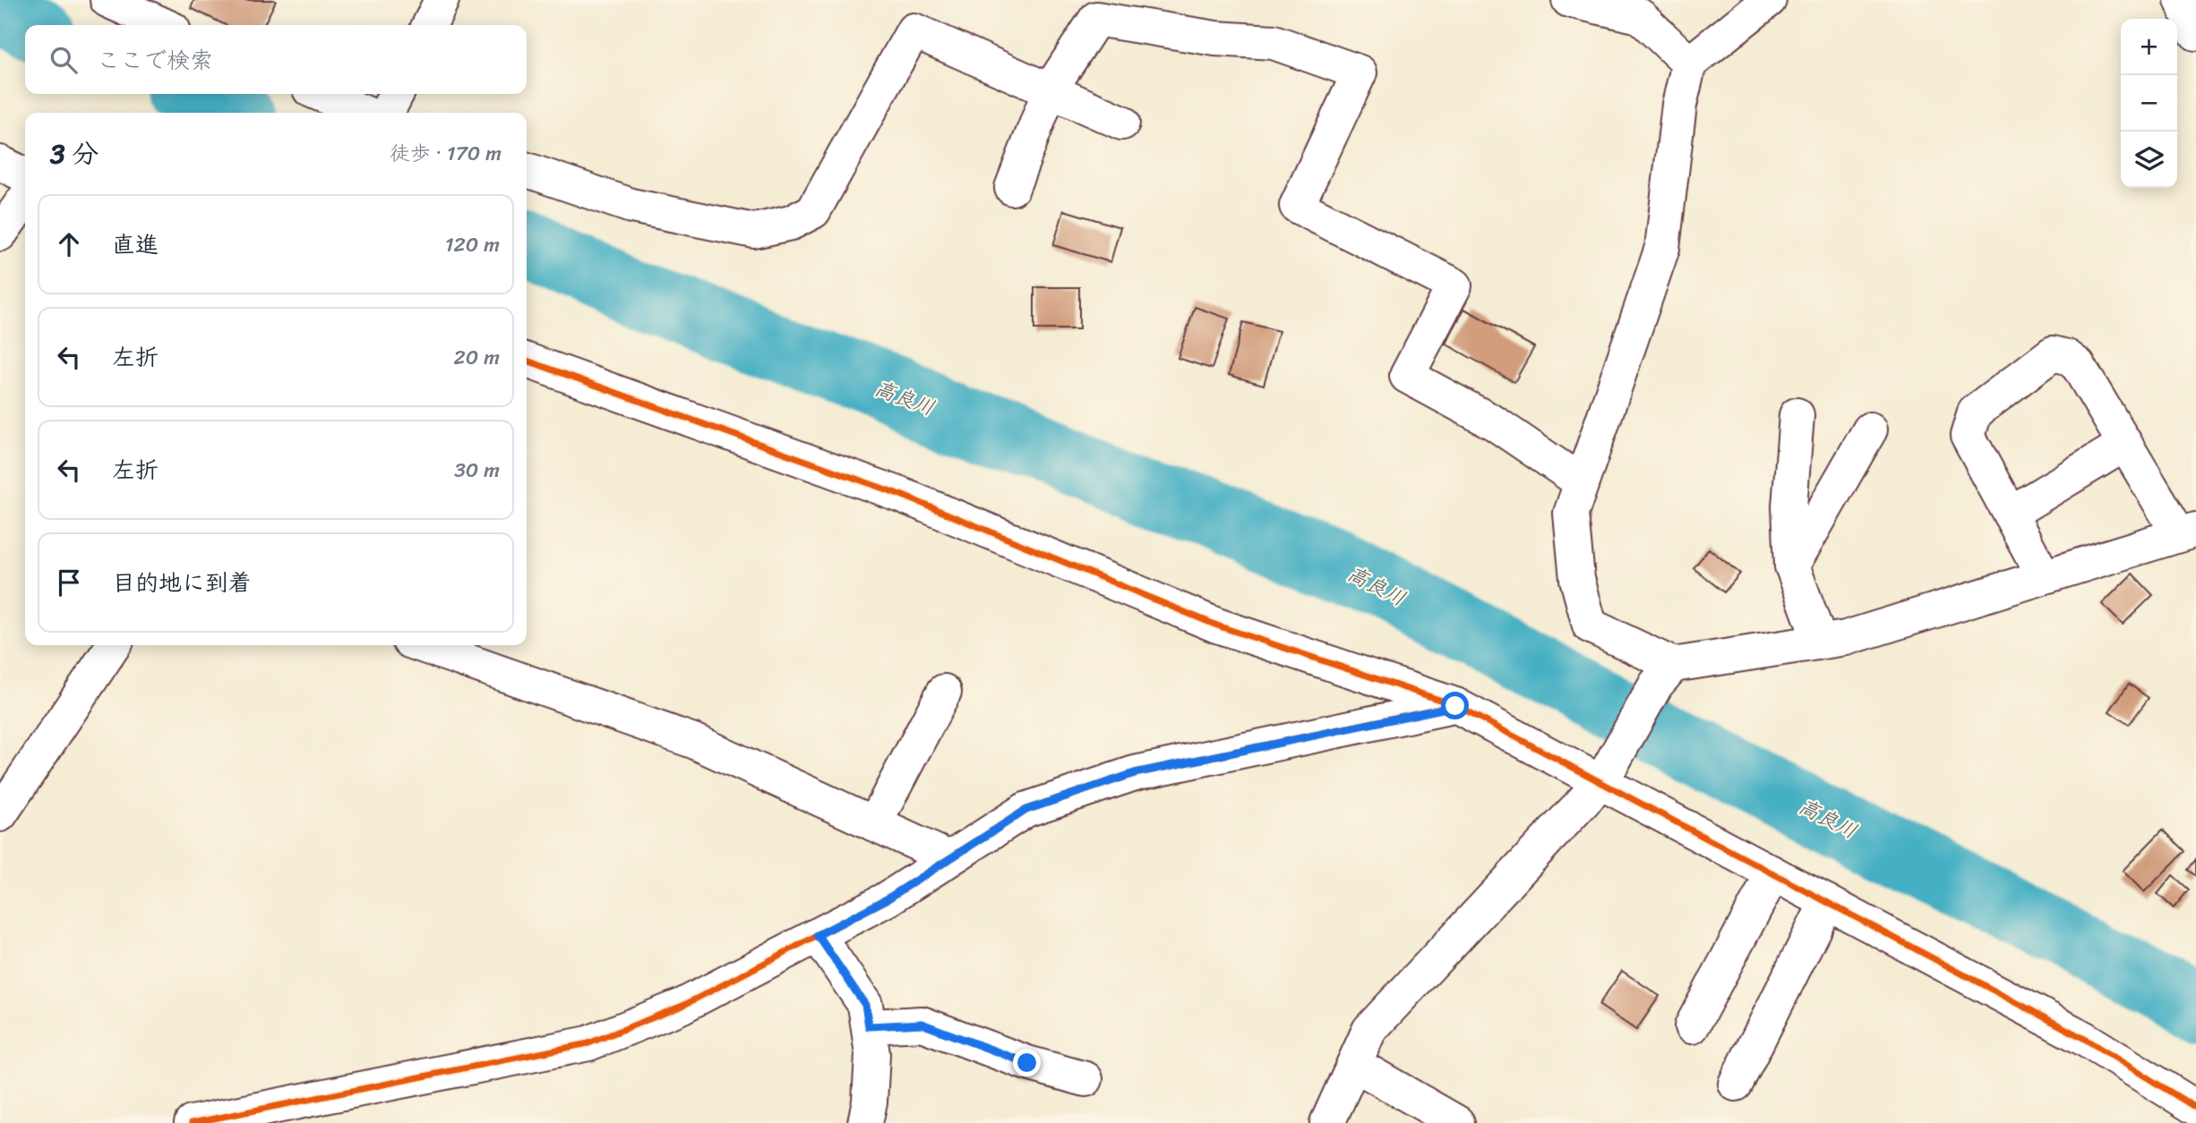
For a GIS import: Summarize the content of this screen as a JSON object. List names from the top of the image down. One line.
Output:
{"water":["高良川"],"page":{"map_buttons":["+","−"],"search":"ここで検索","heading":["3 分","徒歩 · 170 m"],"list":[["直進","120 m"],["左折","20 m"],["左折","30 m"],"目的地に到着"]}}
